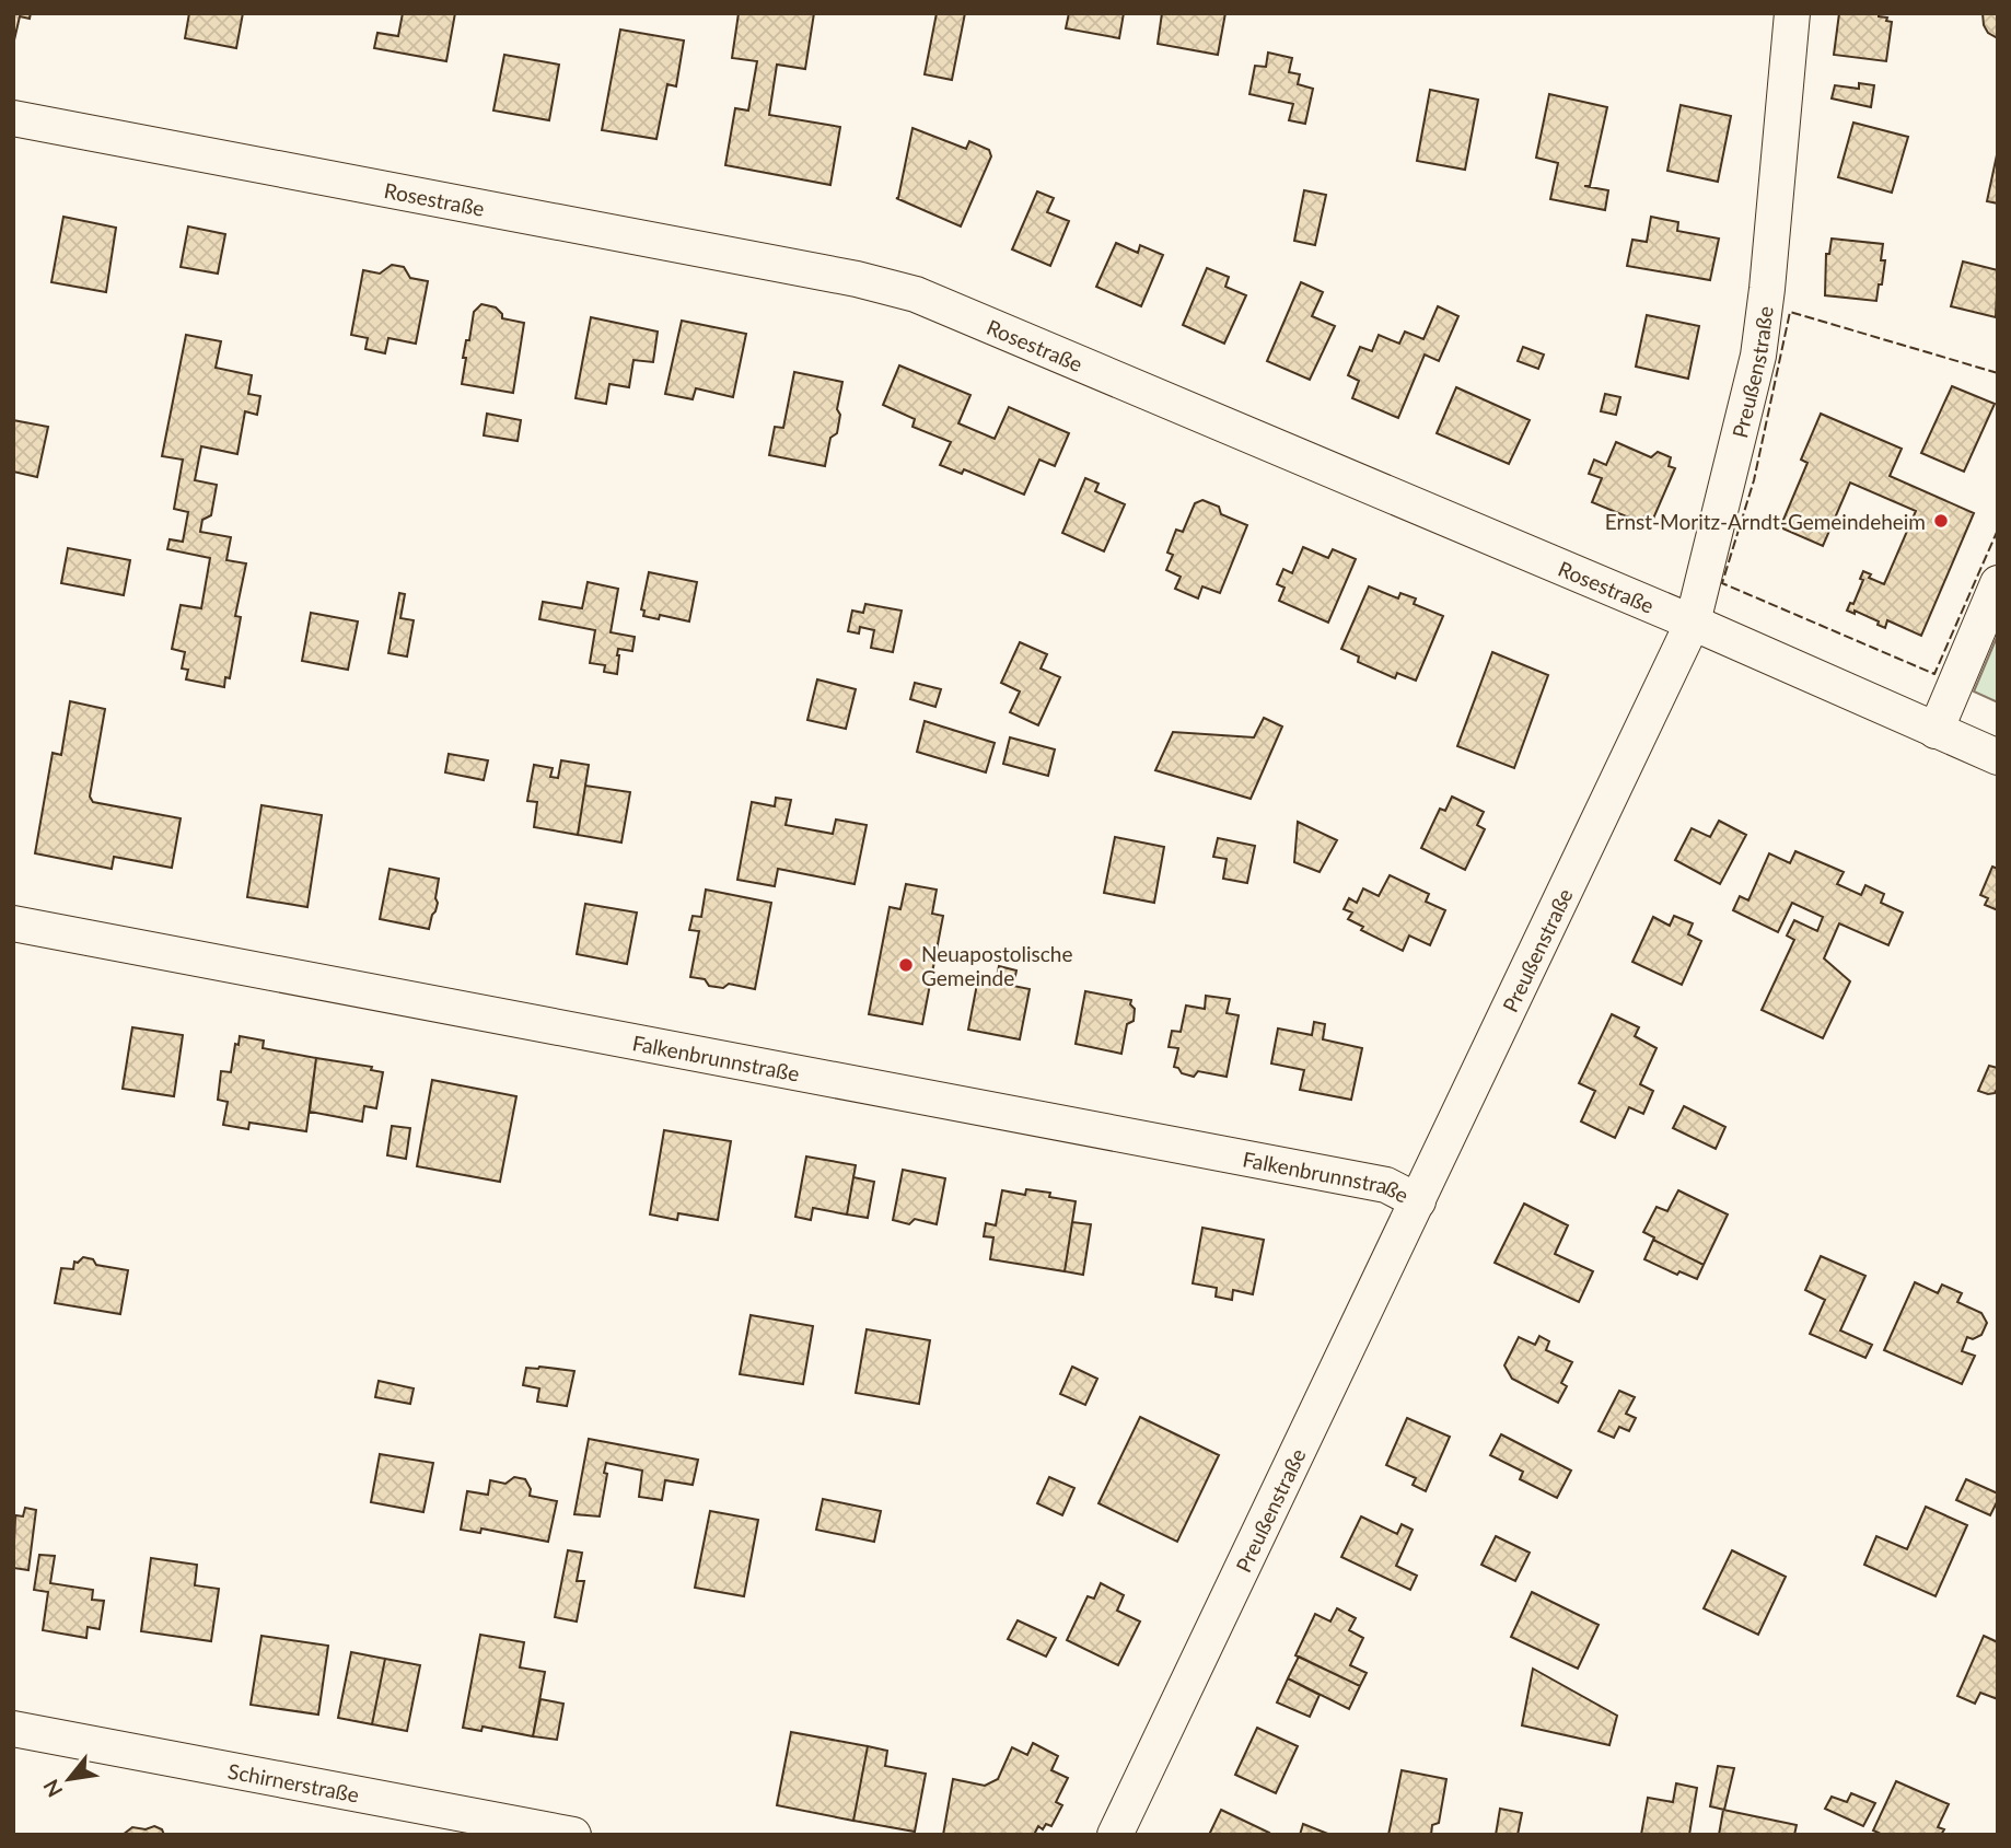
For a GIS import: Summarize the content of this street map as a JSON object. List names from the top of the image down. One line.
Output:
{"streets":{"street":["Rosestraße","Preußenstraße","Falkenbrunnstraße","Schirnerstraße"]},"crossings":[["Rosestraße","Preußenstraße"],["Preußenstraße","Falkenbrunnstraße"]],"places":["Ernst-Moritz-Arndt-Gemeindeheim","Neuapostolische Gemeinde"],"north":"bottom left"}
